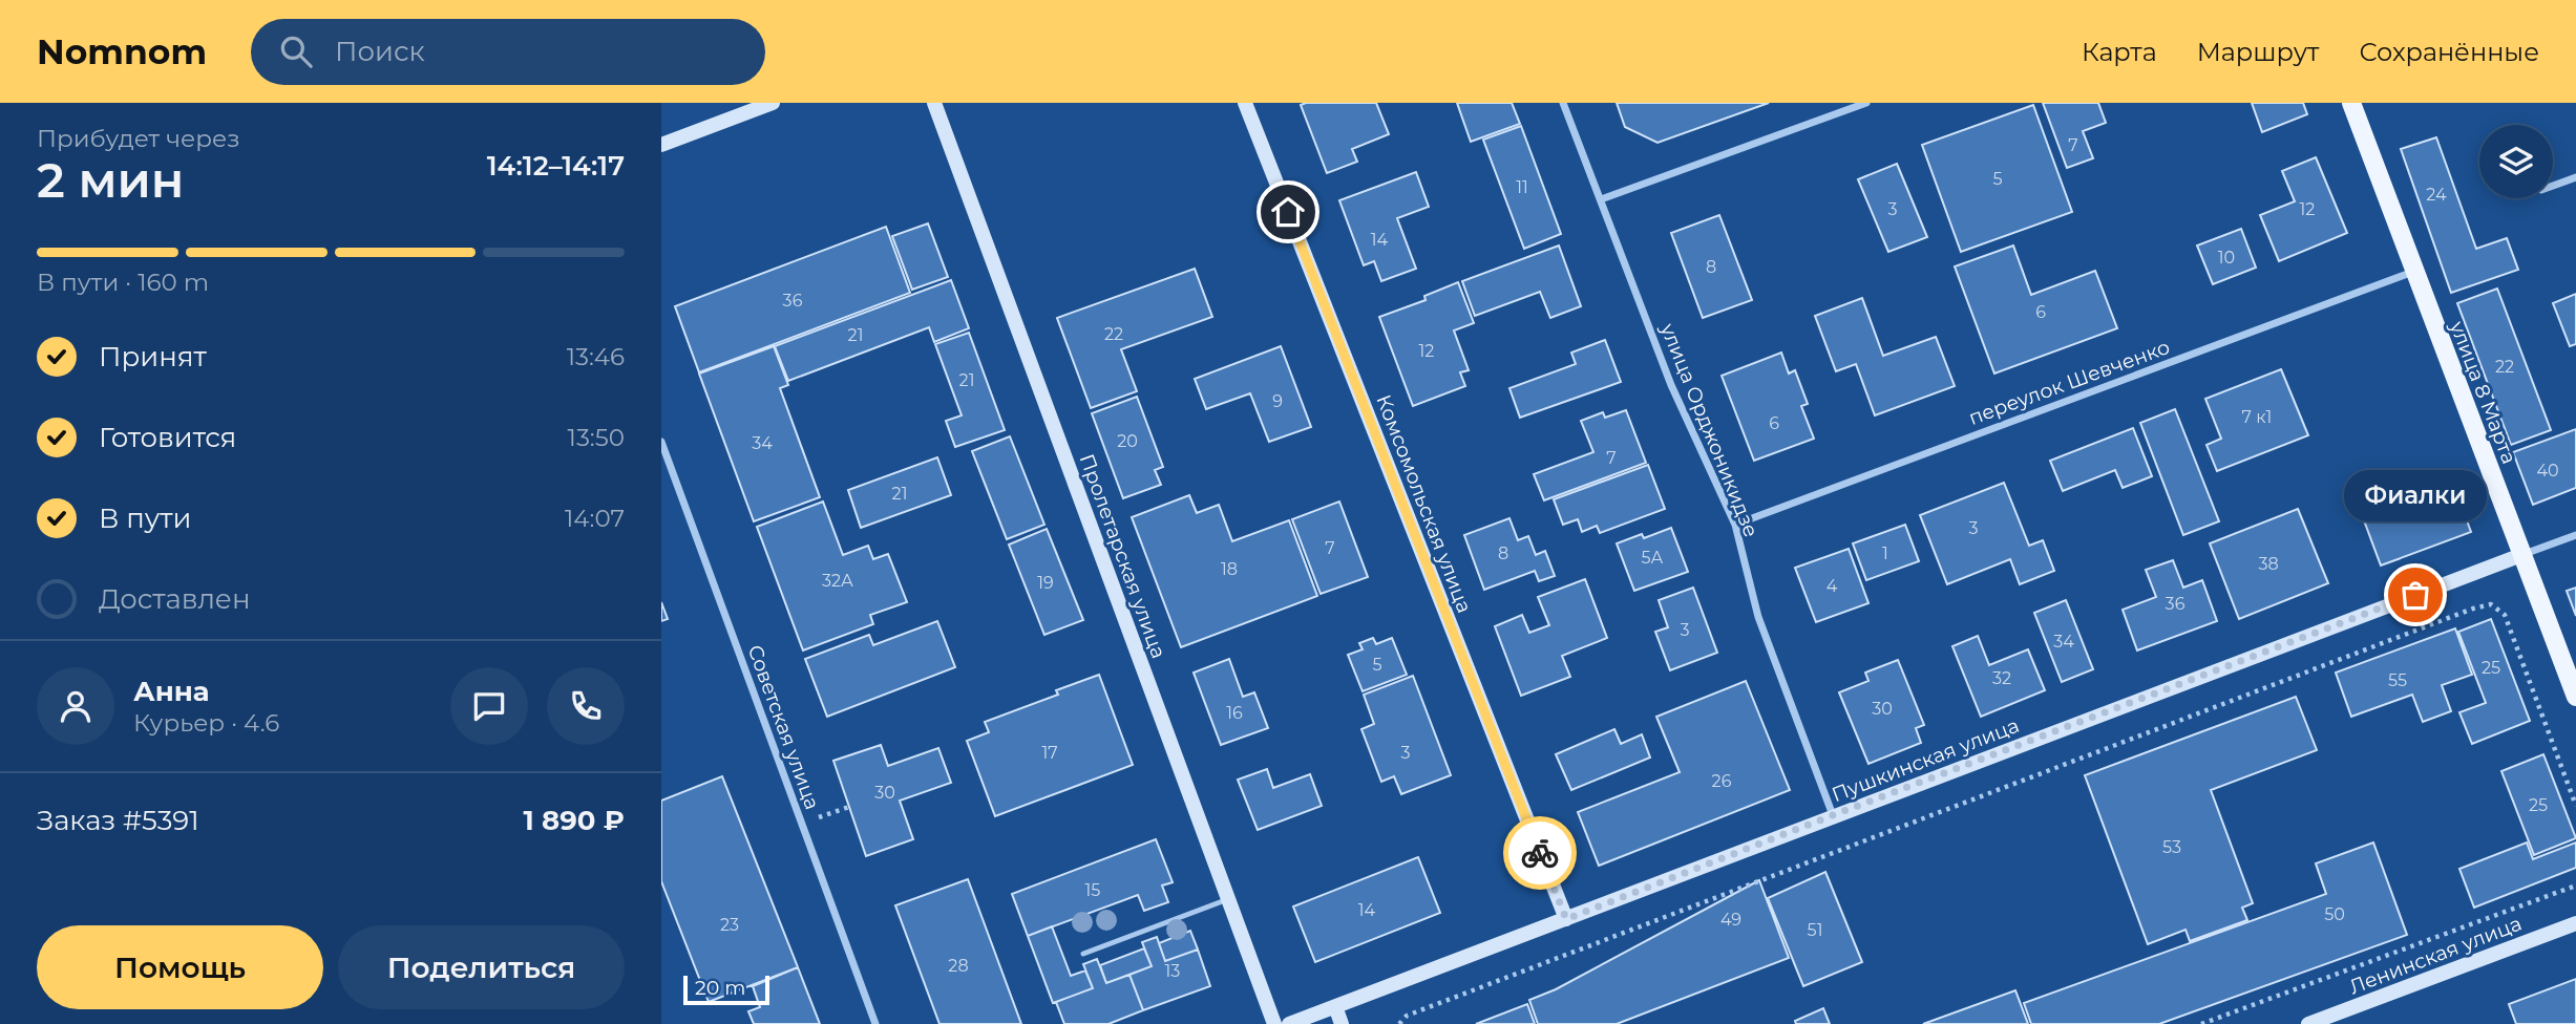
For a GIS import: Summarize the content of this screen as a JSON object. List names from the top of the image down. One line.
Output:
{"streets":{"main road":["улица 8 Марта","Комсомольская улица","Пролетарская улица","Пушкинская улица","Ленинская улица"],"street":["переулок Шевченко","улица Орджоникидзе","Советская улица"]},"crossings":[["переулок Шевченко","улица 8 Марта"],["переулок Шевченко","улица Орджоникидзе"],["улица 8 Марта","Пушкинская улица"],["улица Орджоникидзе","Пушкинская улица"],["Комсомольская улица","Пушкинская улица"]],"places":["Фиалки"],"house_numbers":["7","5","11","24","3","12","14","10","8","36","6","22","21","12","22","21","9","7 к1","6","20","34","7","40","21","3","7","8","1","5А","38","18","32А","19","4","36","3","34","5","25","32","55","30","16","17","3","26","30","25","53","15","14","50","49","23","51","28","13"],"scale_bar":"20 m","page":{"header":"Nomnom","search":"Поиск","nav":["Карта","Маршрут","Сохранённые"],"heading":["2 мин","Прибудет через","14:12–14:17"],"panel":["Анна","Курьер · 4.6","Заказ #5391","1 890 ₽"],"bar":"В пути · 160 m","list":[["Принят","13:46"],["Готовится","13:50"],["В пути","14:07"],"Доставлен"],"bubble":"Фиалки","buttons":["Помощь","Поделиться"],"scale":"20 m"}}
